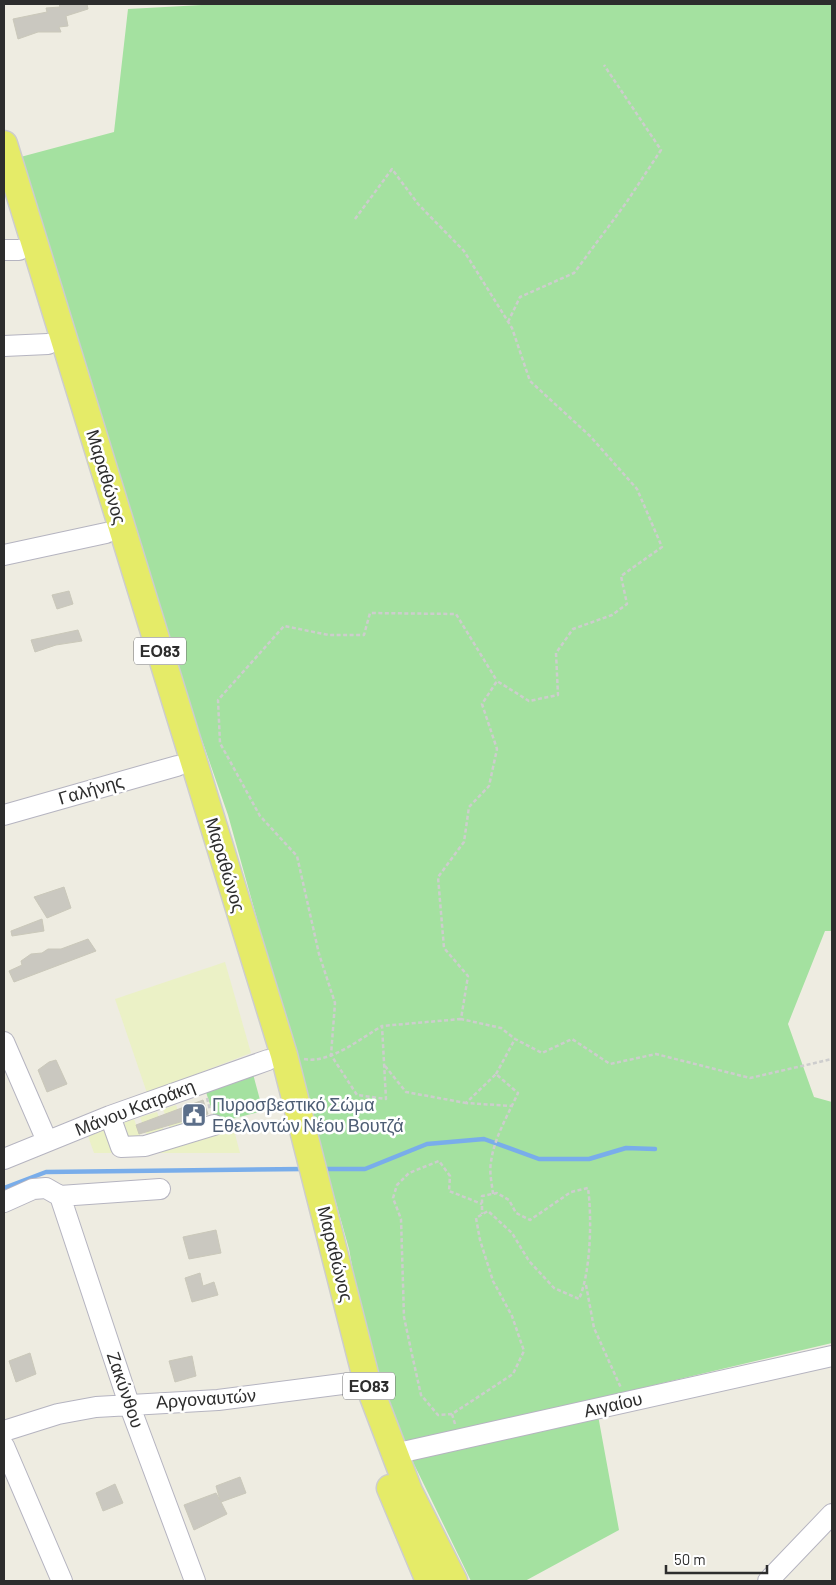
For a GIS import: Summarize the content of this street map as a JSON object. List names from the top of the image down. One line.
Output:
{"streets":{"main road":["Μαραθώνος","ΕΟ83"],"street":["Γαλήνης","Μάνου Κατράκη","Ζακύνθου","Αργοναυτών","Αιγαίου"]},"crossings":[["Μαραθώνος","Γαλήνης"],["Μαραθώνος","Μάνου Κατράκη"],["Μαραθώνος","Αργοναυτών"],["Μαραθώνος","Αιγαίου"],["Ζακύνθου","Αργοναυτών"]],"places":{"public building":["Πυροσβεστικό Σώμα Εθελοντών Νέου Βουτζά"]},"scale_bar":"50 m"}
